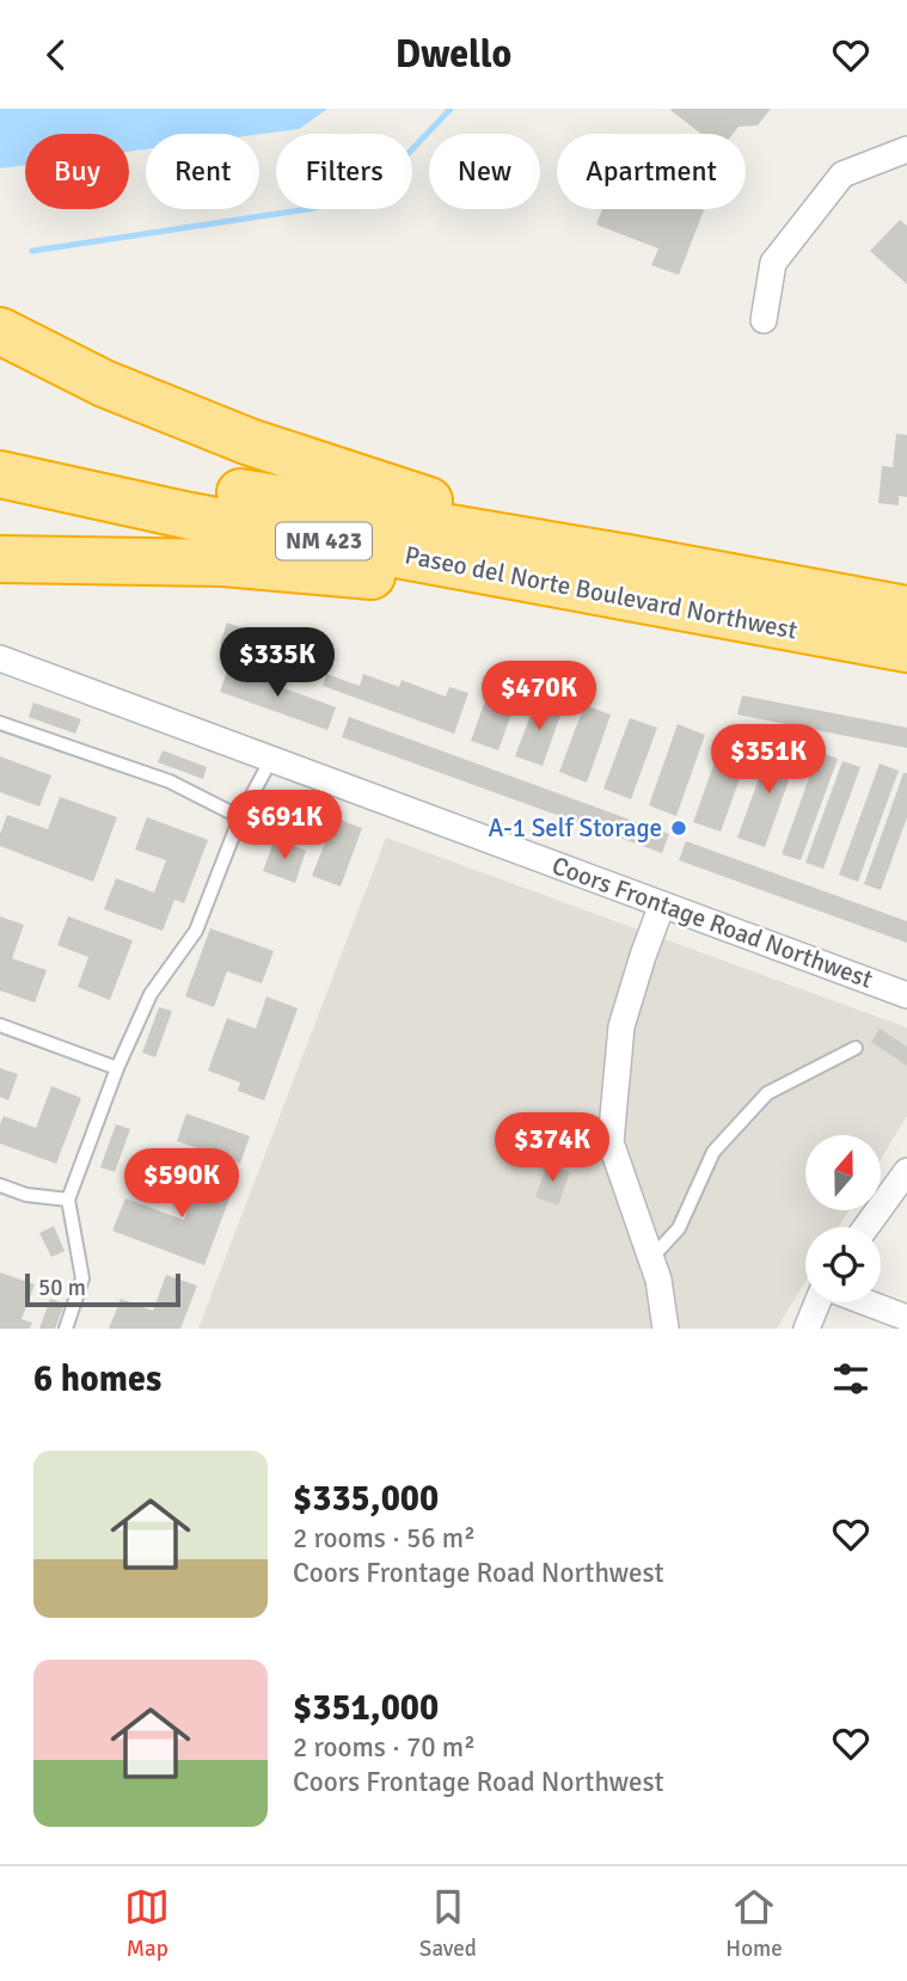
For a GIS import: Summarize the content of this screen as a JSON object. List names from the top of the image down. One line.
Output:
{"streets":{"highway":["NM 423","Paseo del Norte Boulevard Northwest"],"street":["Coors Frontage Road Northwest"]},"places":["A-1 Self Storage"],"scale_bar":"50 m","north":"top","page":{"header":"Dwello","chip":["Buy","Rent","Filters","New","Apartment"],"price":["$335K","$470K","$351K","$691K","$374K","$590K"],"scale":"50 m","heading":"6 homes","list":[{"name":"$335,000","note":"2 rooms · 56 m² · Coors Frontage Road Northwest"},{"name":"$351,000","note":"2 rooms · 70 m² · Coors Frontage Road Northwest"}],"tabs":["Map","Saved","Home"]}}
